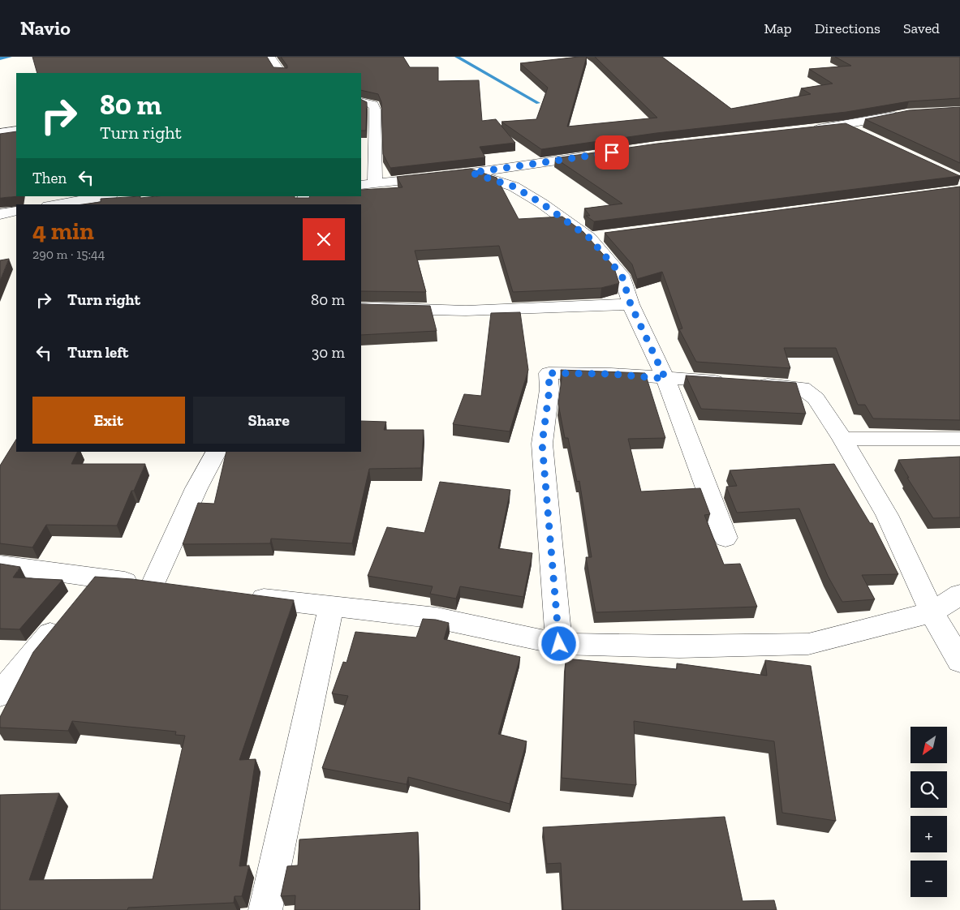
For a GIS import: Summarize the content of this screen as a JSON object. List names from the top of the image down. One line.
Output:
{"north":"bottom left","page":{"header":"Navio","nav":["Map","Directions","Saved"],"turn":["80 m","Turn right"],"then":"Then","heading":["4 min","290 m · 15:44"],"list":[{"name":"Turn right","value":"80 m"},{"name":"Turn left","value":"30 m"}],"buttons":["Exit","Share"],"map_buttons":["+","−"]}}
